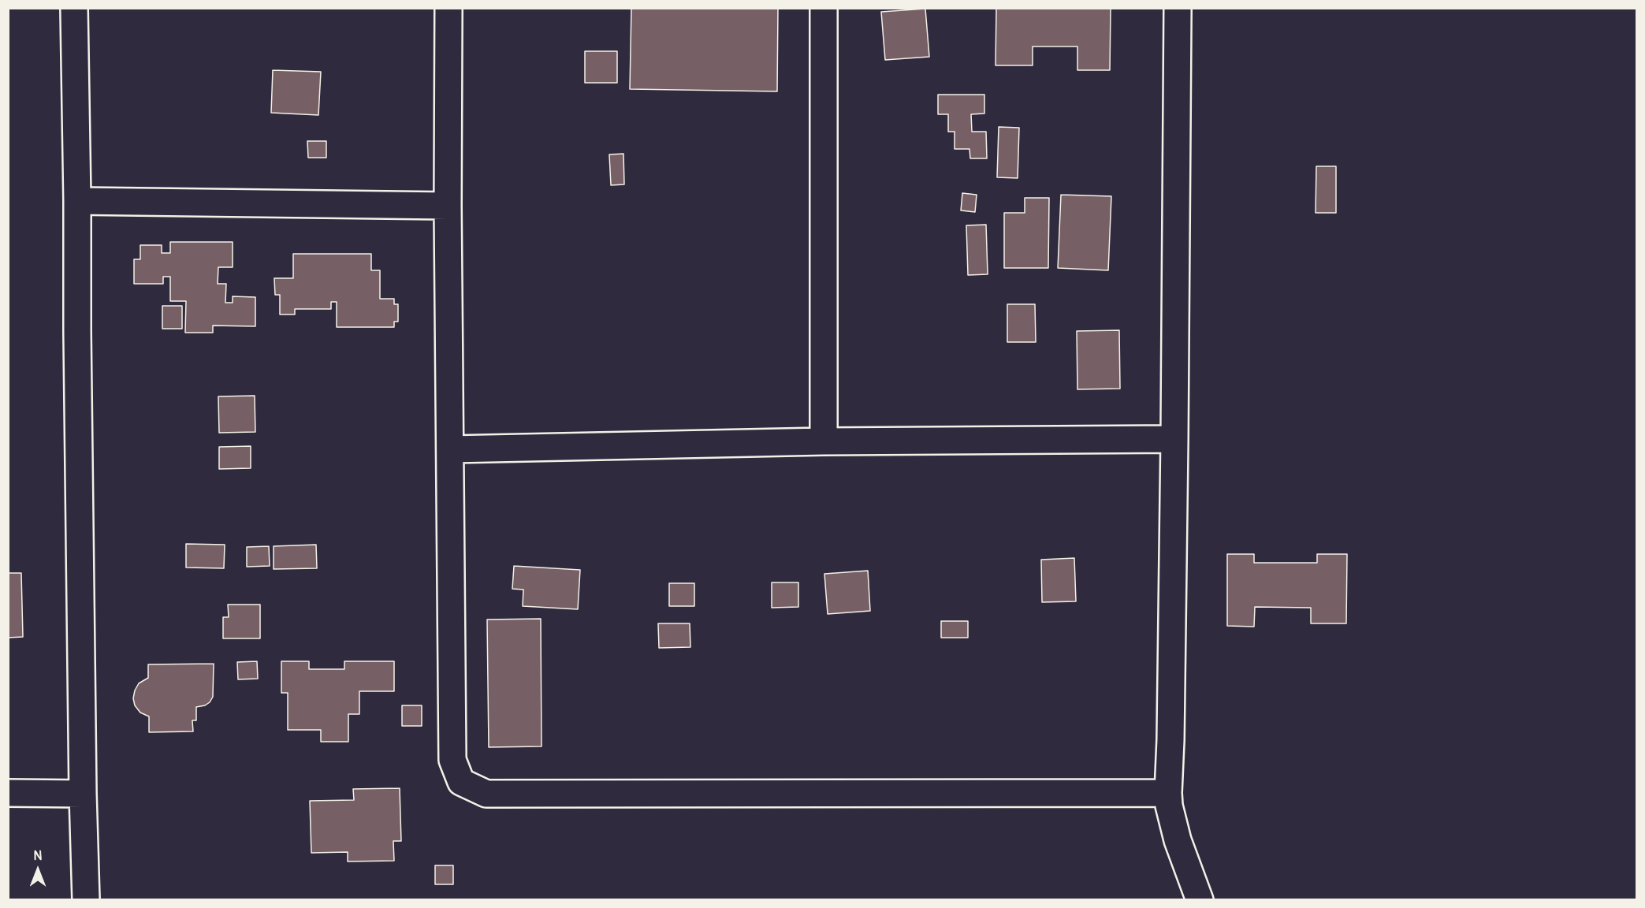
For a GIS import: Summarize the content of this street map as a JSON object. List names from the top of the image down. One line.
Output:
{"north":"top"}
